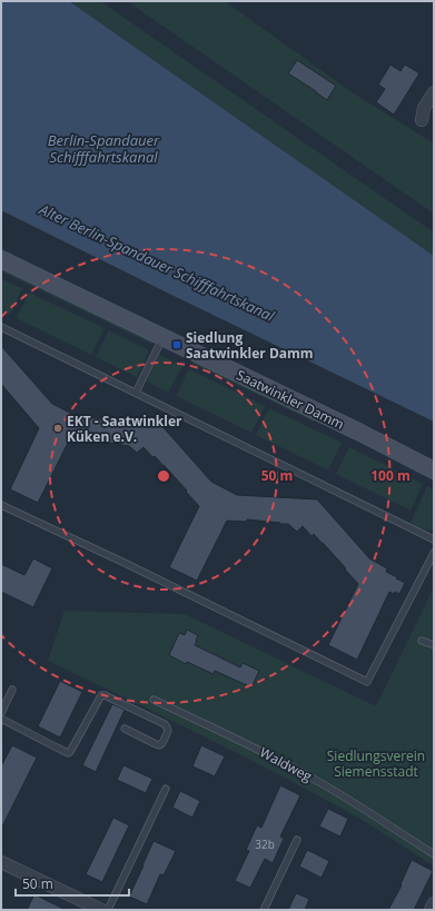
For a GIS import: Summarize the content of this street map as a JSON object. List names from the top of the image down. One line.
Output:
{"streets":{"main road":["Saatwinkler Damm"],"lane":["Waldweg"]},"water":["Berlin-Spandauer Schifffahrtskanal","Alter Berlin-Spandauer Schifffahrtskanal"],"parks":["Siedlungsverein Siemensstadt"],"places":{"transit":["Siedlung Saatwinkler Damm"],"other":["EKT - Saatwinkler Küken e.V."]},"house_numbers":["32b"],"scale_bar":"50 m","rings":["50 m","100 m"]}
